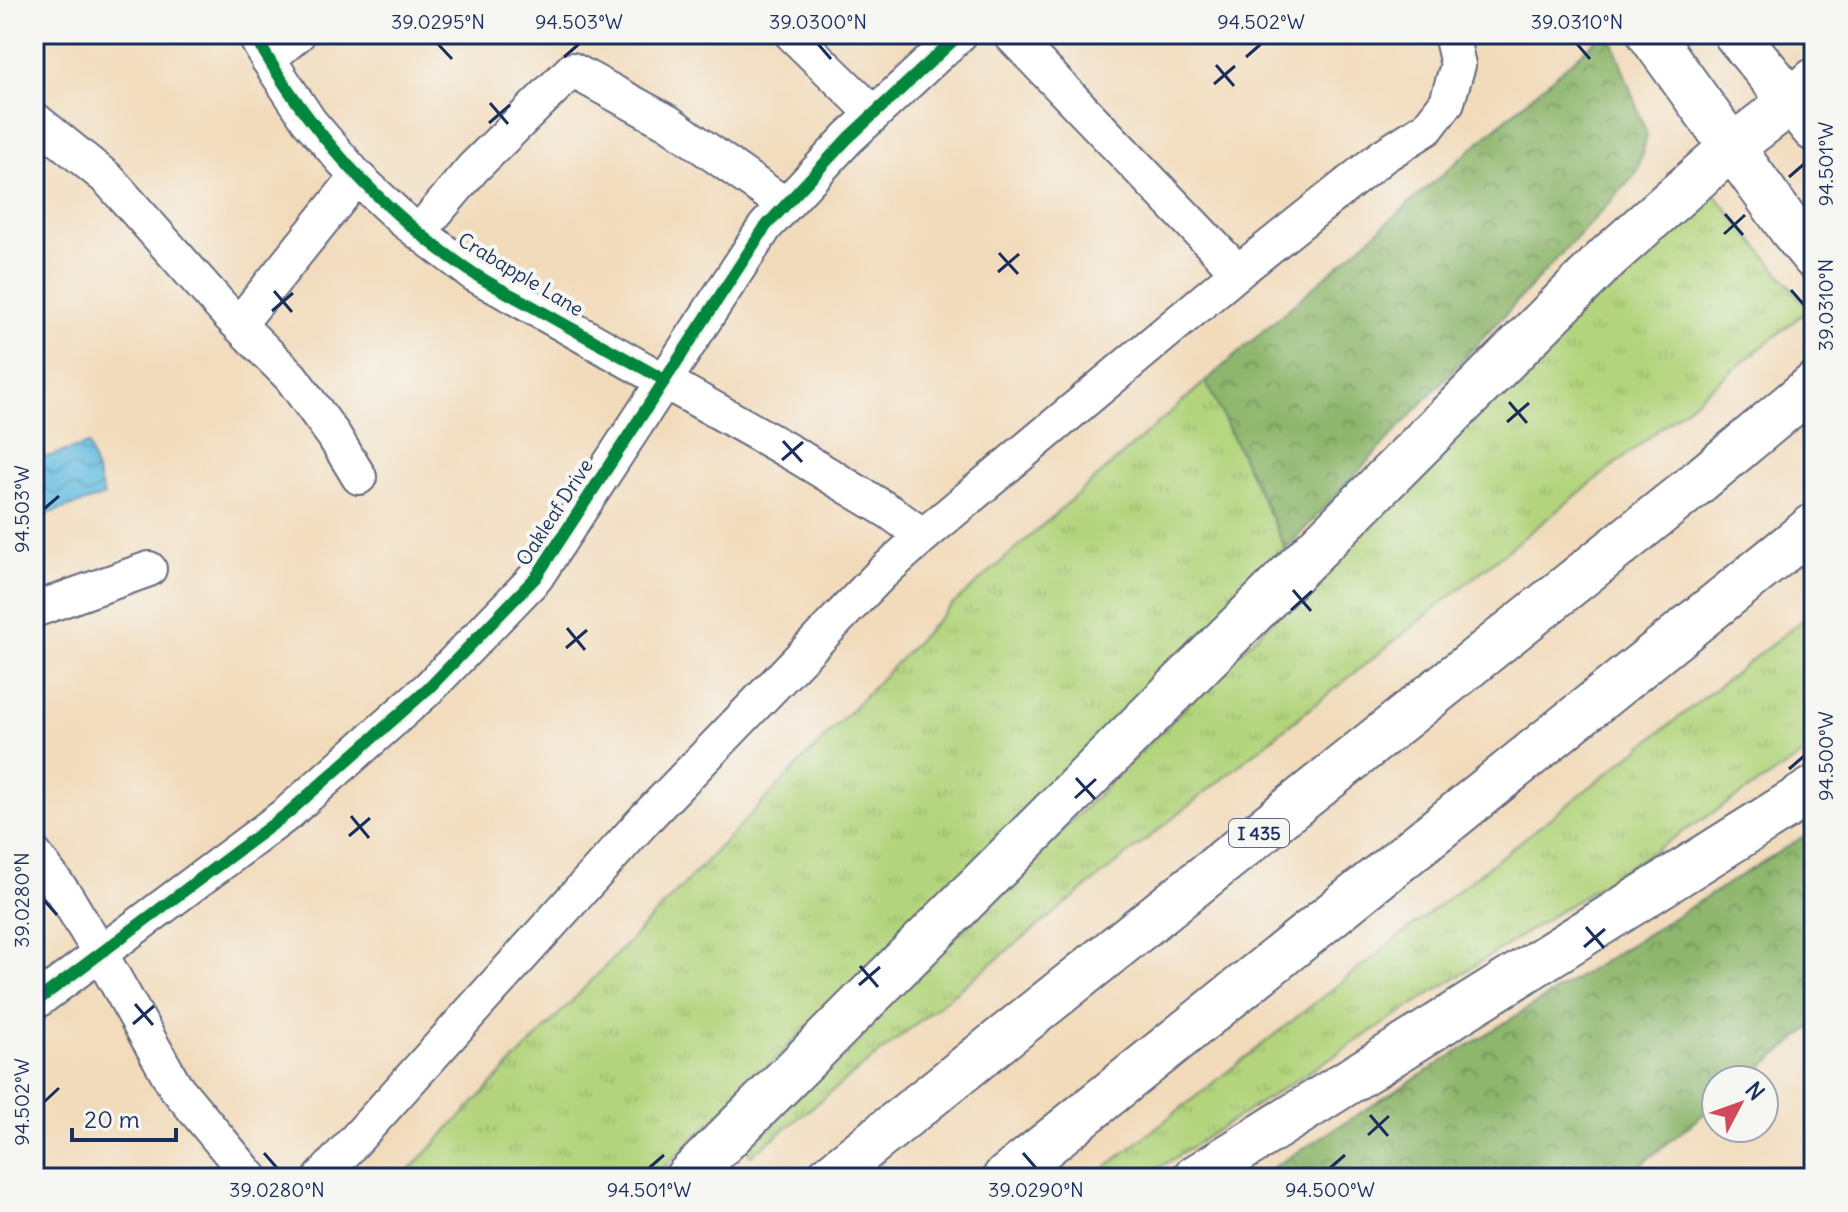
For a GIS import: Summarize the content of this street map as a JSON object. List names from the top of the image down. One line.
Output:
{"streets":{"main road":["I 435"],"street":["Crabapple Lane","Oakleaf Drive"]},"crossings":[["Crabapple Lane","Oakleaf Drive"]],"scale_bar":"20 m","north":"top right","coordinates":["39.0295°N","94.503°W","39.0300°N","94.502°W","39.0310°N","94.501°W","94.500°W","39.0280°N","39.0290°N"]}
